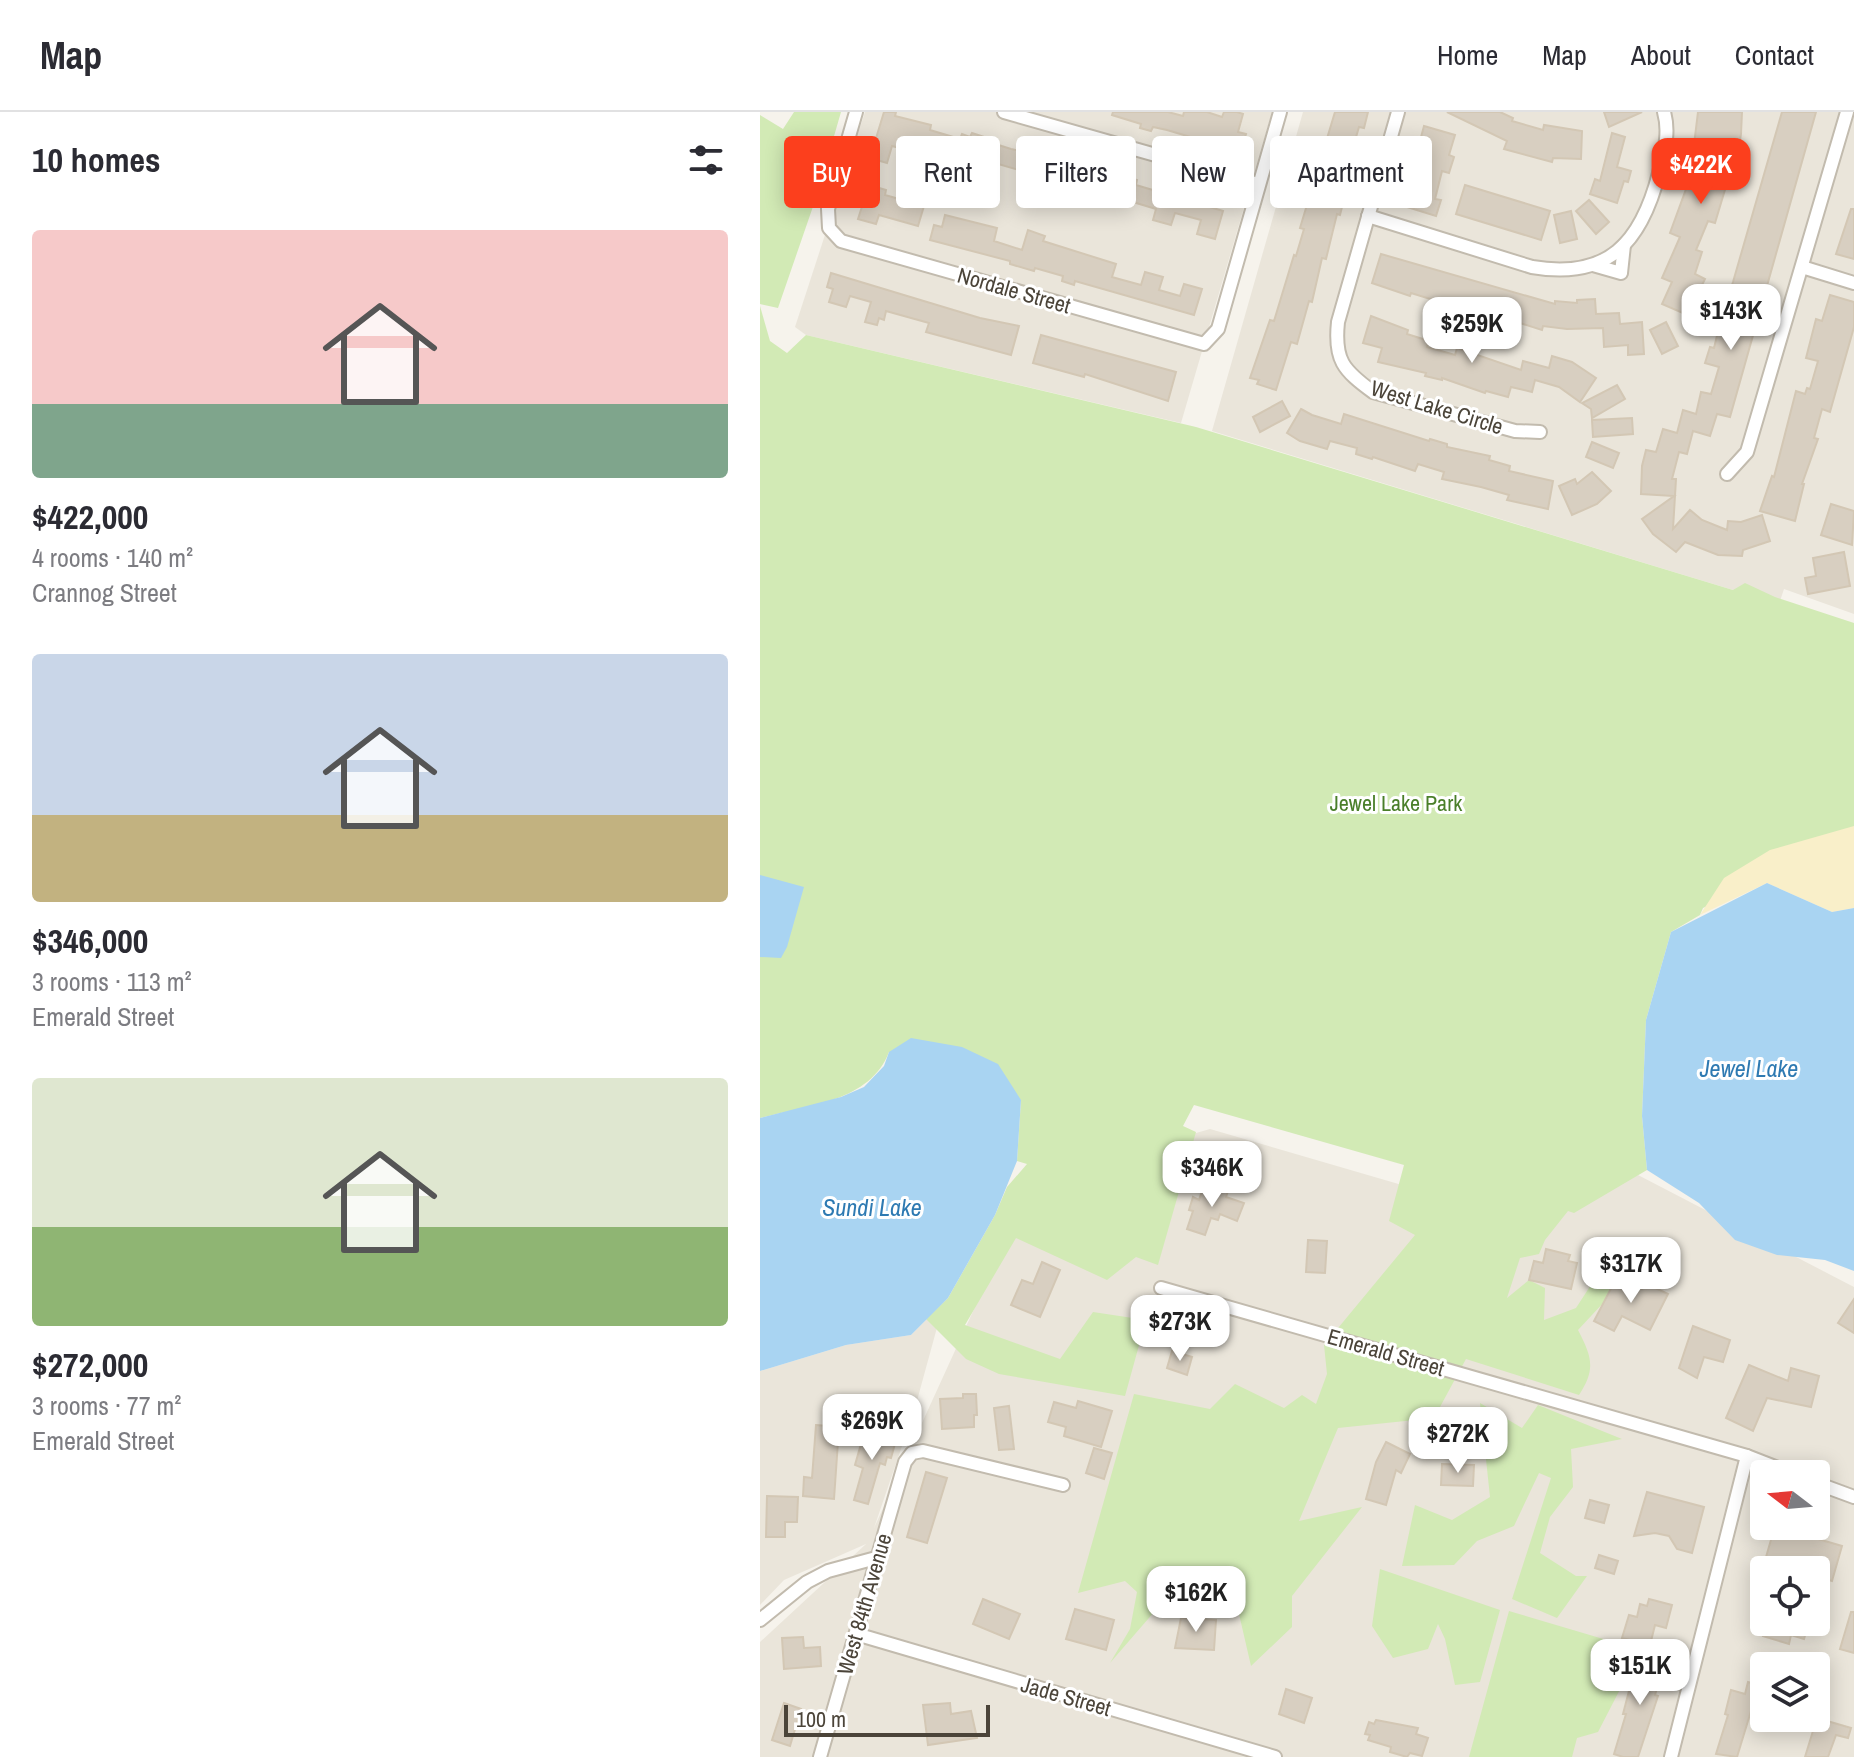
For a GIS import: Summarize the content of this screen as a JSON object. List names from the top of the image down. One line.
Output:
{"streets":{"street":["Nordale Street","West Lake Circle","Emerald Street","West 84th Avenue","Jade Street"]},"crossings":[["West 84th Avenue","Jade Street"]],"water":["Jewel Lake","Sundi Lake"],"parks":["Jewel Lake Park"],"scale_bar":"100 m","north":"left","page":{"header":"Map","nav":["Home","Map","About","Contact"],"heading":"10 homes","chip":["Buy","Rent","Filters","New","Apartment"],"price":["$422K","$143K","$259K","$346K","$317K","$273K","$269K","$272K","$162K","$151K"],"list":[{"name":"$422,000","note":"4 rooms · 140 m² · Crannog Street"},{"name":"$346,000","note":"3 rooms · 113 m² · Emerald Street"},{"name":"$272,000","note":"3 rooms · 77 m² · Emerald Street"}],"scale":"100 m"}}
